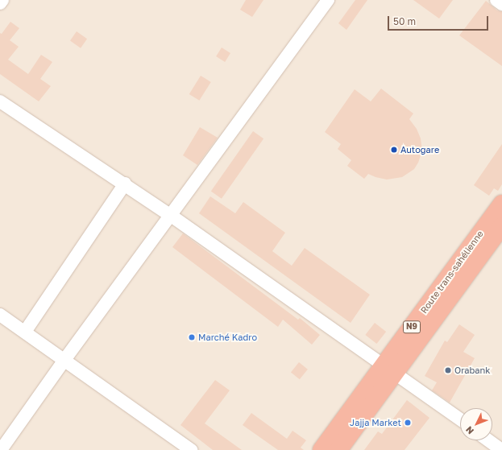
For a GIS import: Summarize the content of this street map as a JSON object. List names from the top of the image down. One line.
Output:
{"streets":{"highway":["Route trans-sahélienne","N9"]},"places":["Autogare","Marché Kadro","Orabank","Jajja Market"],"scale_bar":"50 m","north":"bottom left"}
